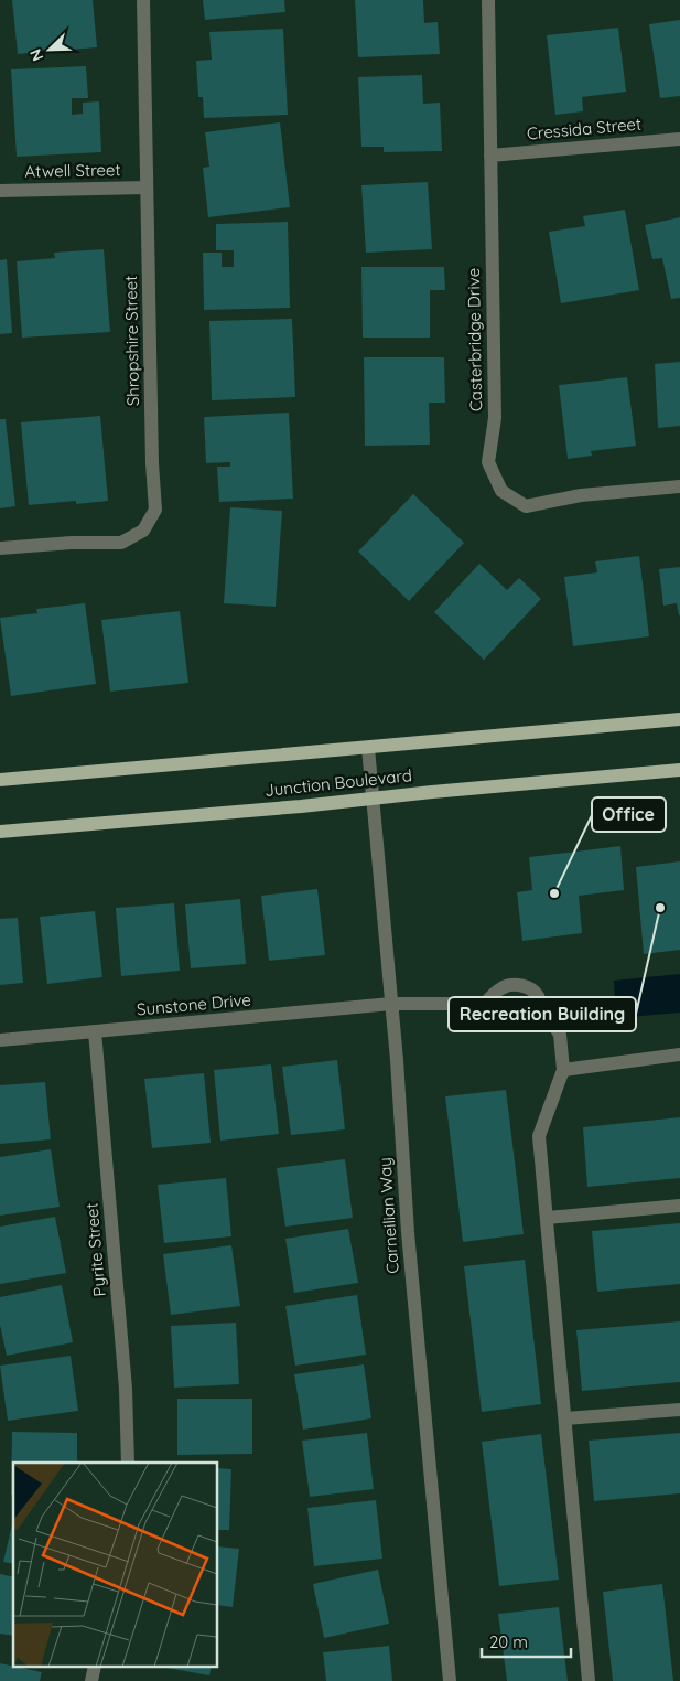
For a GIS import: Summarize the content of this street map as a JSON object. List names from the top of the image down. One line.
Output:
{"streets":{"main road":["Junction Boulevard"],"street":["Cressida Street","Atwell Street","Casterbridge Drive","Shropshire Street","Sunstone Drive","Carneilian Way","Pyrite Street"]},"crossings":[["Cressida Street","Casterbridge Drive"],["Atwell Street","Shropshire Street"],["Junction Boulevard","Carneilian Way"],["Sunstone Drive","Carneilian Way"],["Sunstone Drive","Pyrite Street"]],"places":["Office","Recreation Building"],"scale_bar":"20 m","north":"bottom left"}
